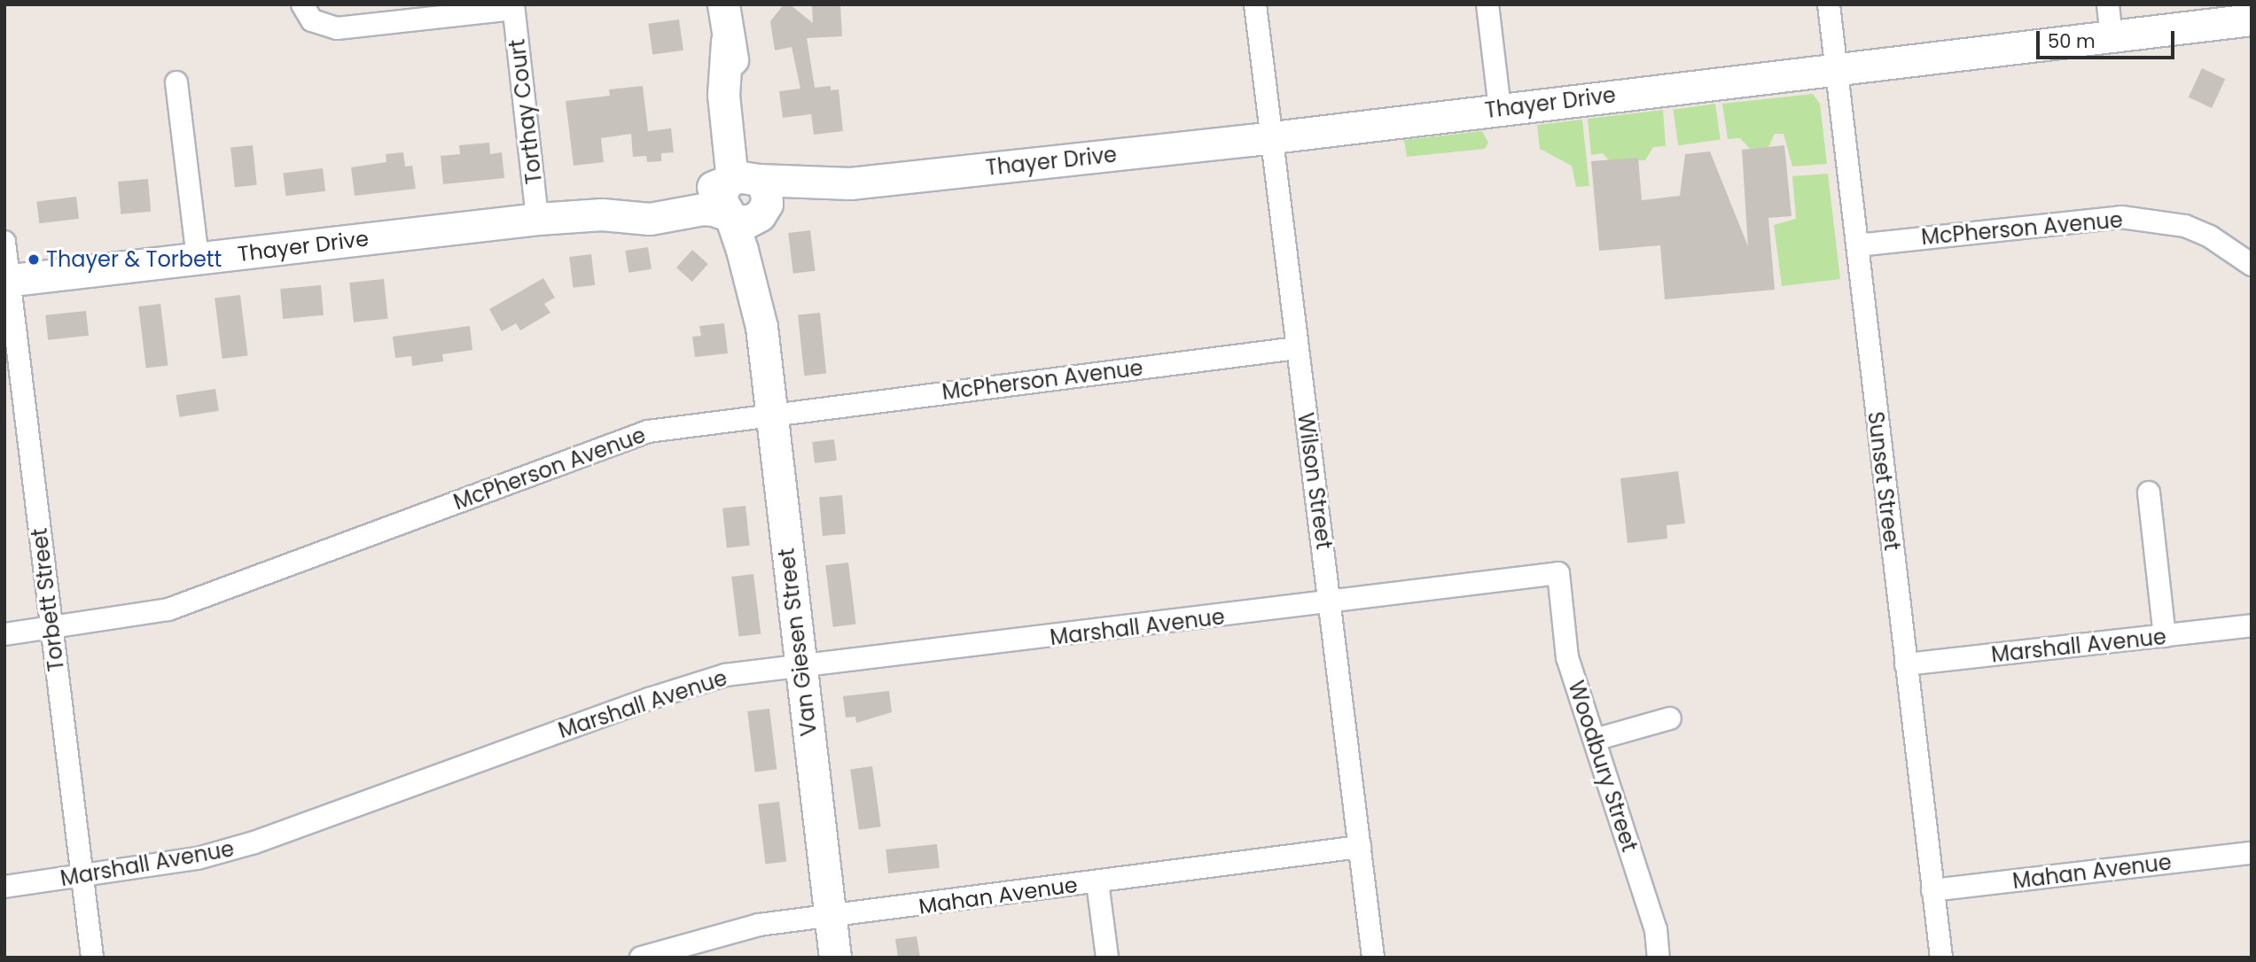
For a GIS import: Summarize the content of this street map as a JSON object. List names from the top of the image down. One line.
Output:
{"streets":{"street":["Thayer Drive","Torthay Court","McPherson Avenue","Wilson Street","Sunset Street","Torbett Street","Marshall Avenue","Van Giesen Street","Woodbury Street","Mahan Avenue"]},"crossings":[["Thayer Drive","Torthay Court"],["Thayer Drive","Wilson Street"],["Thayer Drive","Sunset Street"],["Thayer Drive","Torbett Street"],["Thayer Drive","Van Giesen Street"],["McPherson Avenue","Wilson Street"],["McPherson Avenue","Sunset Street"],["McPherson Avenue","Torbett Street"],["McPherson Avenue","Van Giesen Street"],["Wilson Street","Marshall Avenue"],["Wilson Street","Mahan Avenue"],["Sunset Street","Marshall Avenue"],["Sunset Street","Mahan Avenue"],["Torbett Street","Marshall Avenue"],["Marshall Avenue","Van Giesen Street"],["Marshall Avenue","Woodbury Street"],["Van Giesen Street","Mahan Avenue"]],"places":["Thayer & Torbett"],"scale_bar":"50 m"}
